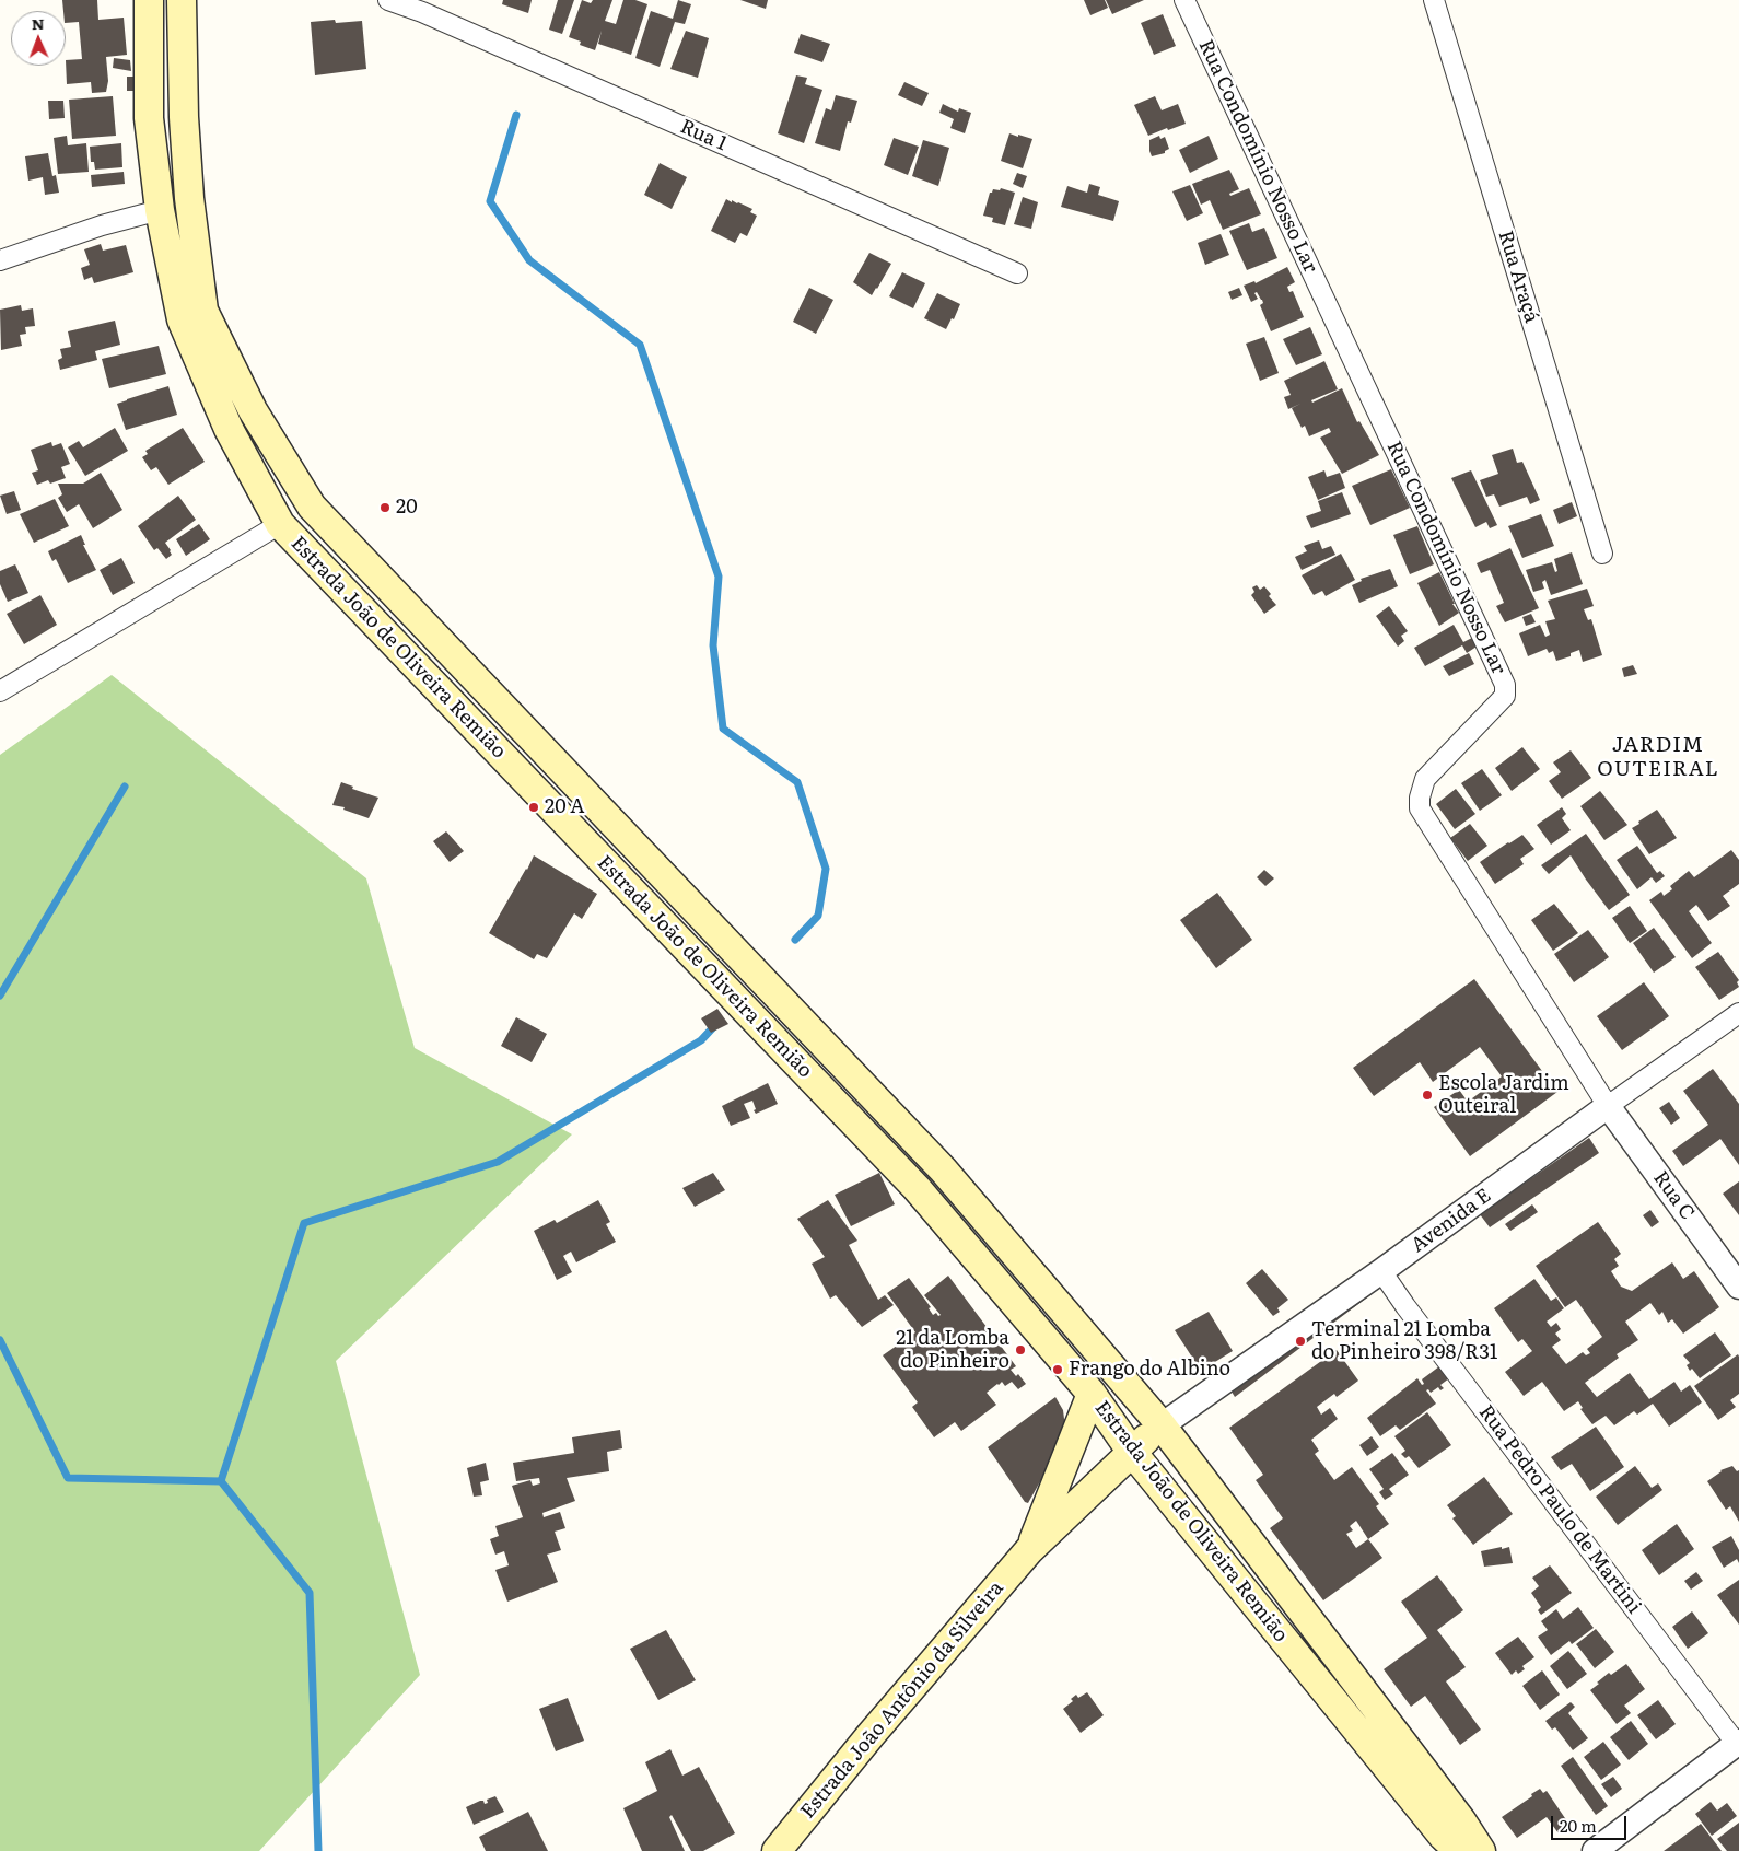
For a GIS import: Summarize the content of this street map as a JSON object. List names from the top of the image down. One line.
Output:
{"streets":{"main road":["Estrada João de Oliveira Remião","Estrada João Antônio da Silveira"],"street":["Rua 1","Rua Condomínio Nosso Lar","Rua Araçá","Rua C","Avenida E","Rua Pedro Paulo de Martini"]},"crossings":[["Rua Condomínio Nosso Lar","Rua C"],["Rua Condomínio Nosso Lar","Avenida E"],["Estrada João de Oliveira Remião","Avenida E"],["Estrada João de Oliveira Remião","Estrada João Antônio da Silveira"],["Rua C","Avenida E"],["Avenida E","Rua Pedro Paulo de Martini"],["Avenida E","Estrada João Antônio da Silveira"]],"districts":["JARDIM OUTEIRAL"],"places":["20","20 A","Escola Jardim Outeiral","Terminal 21 Lomba do Pinheiro 398/R31","21 da Lomba do Pinheiro","Frango do Albino"],"scale_bar":"20 m","north":"top"}
